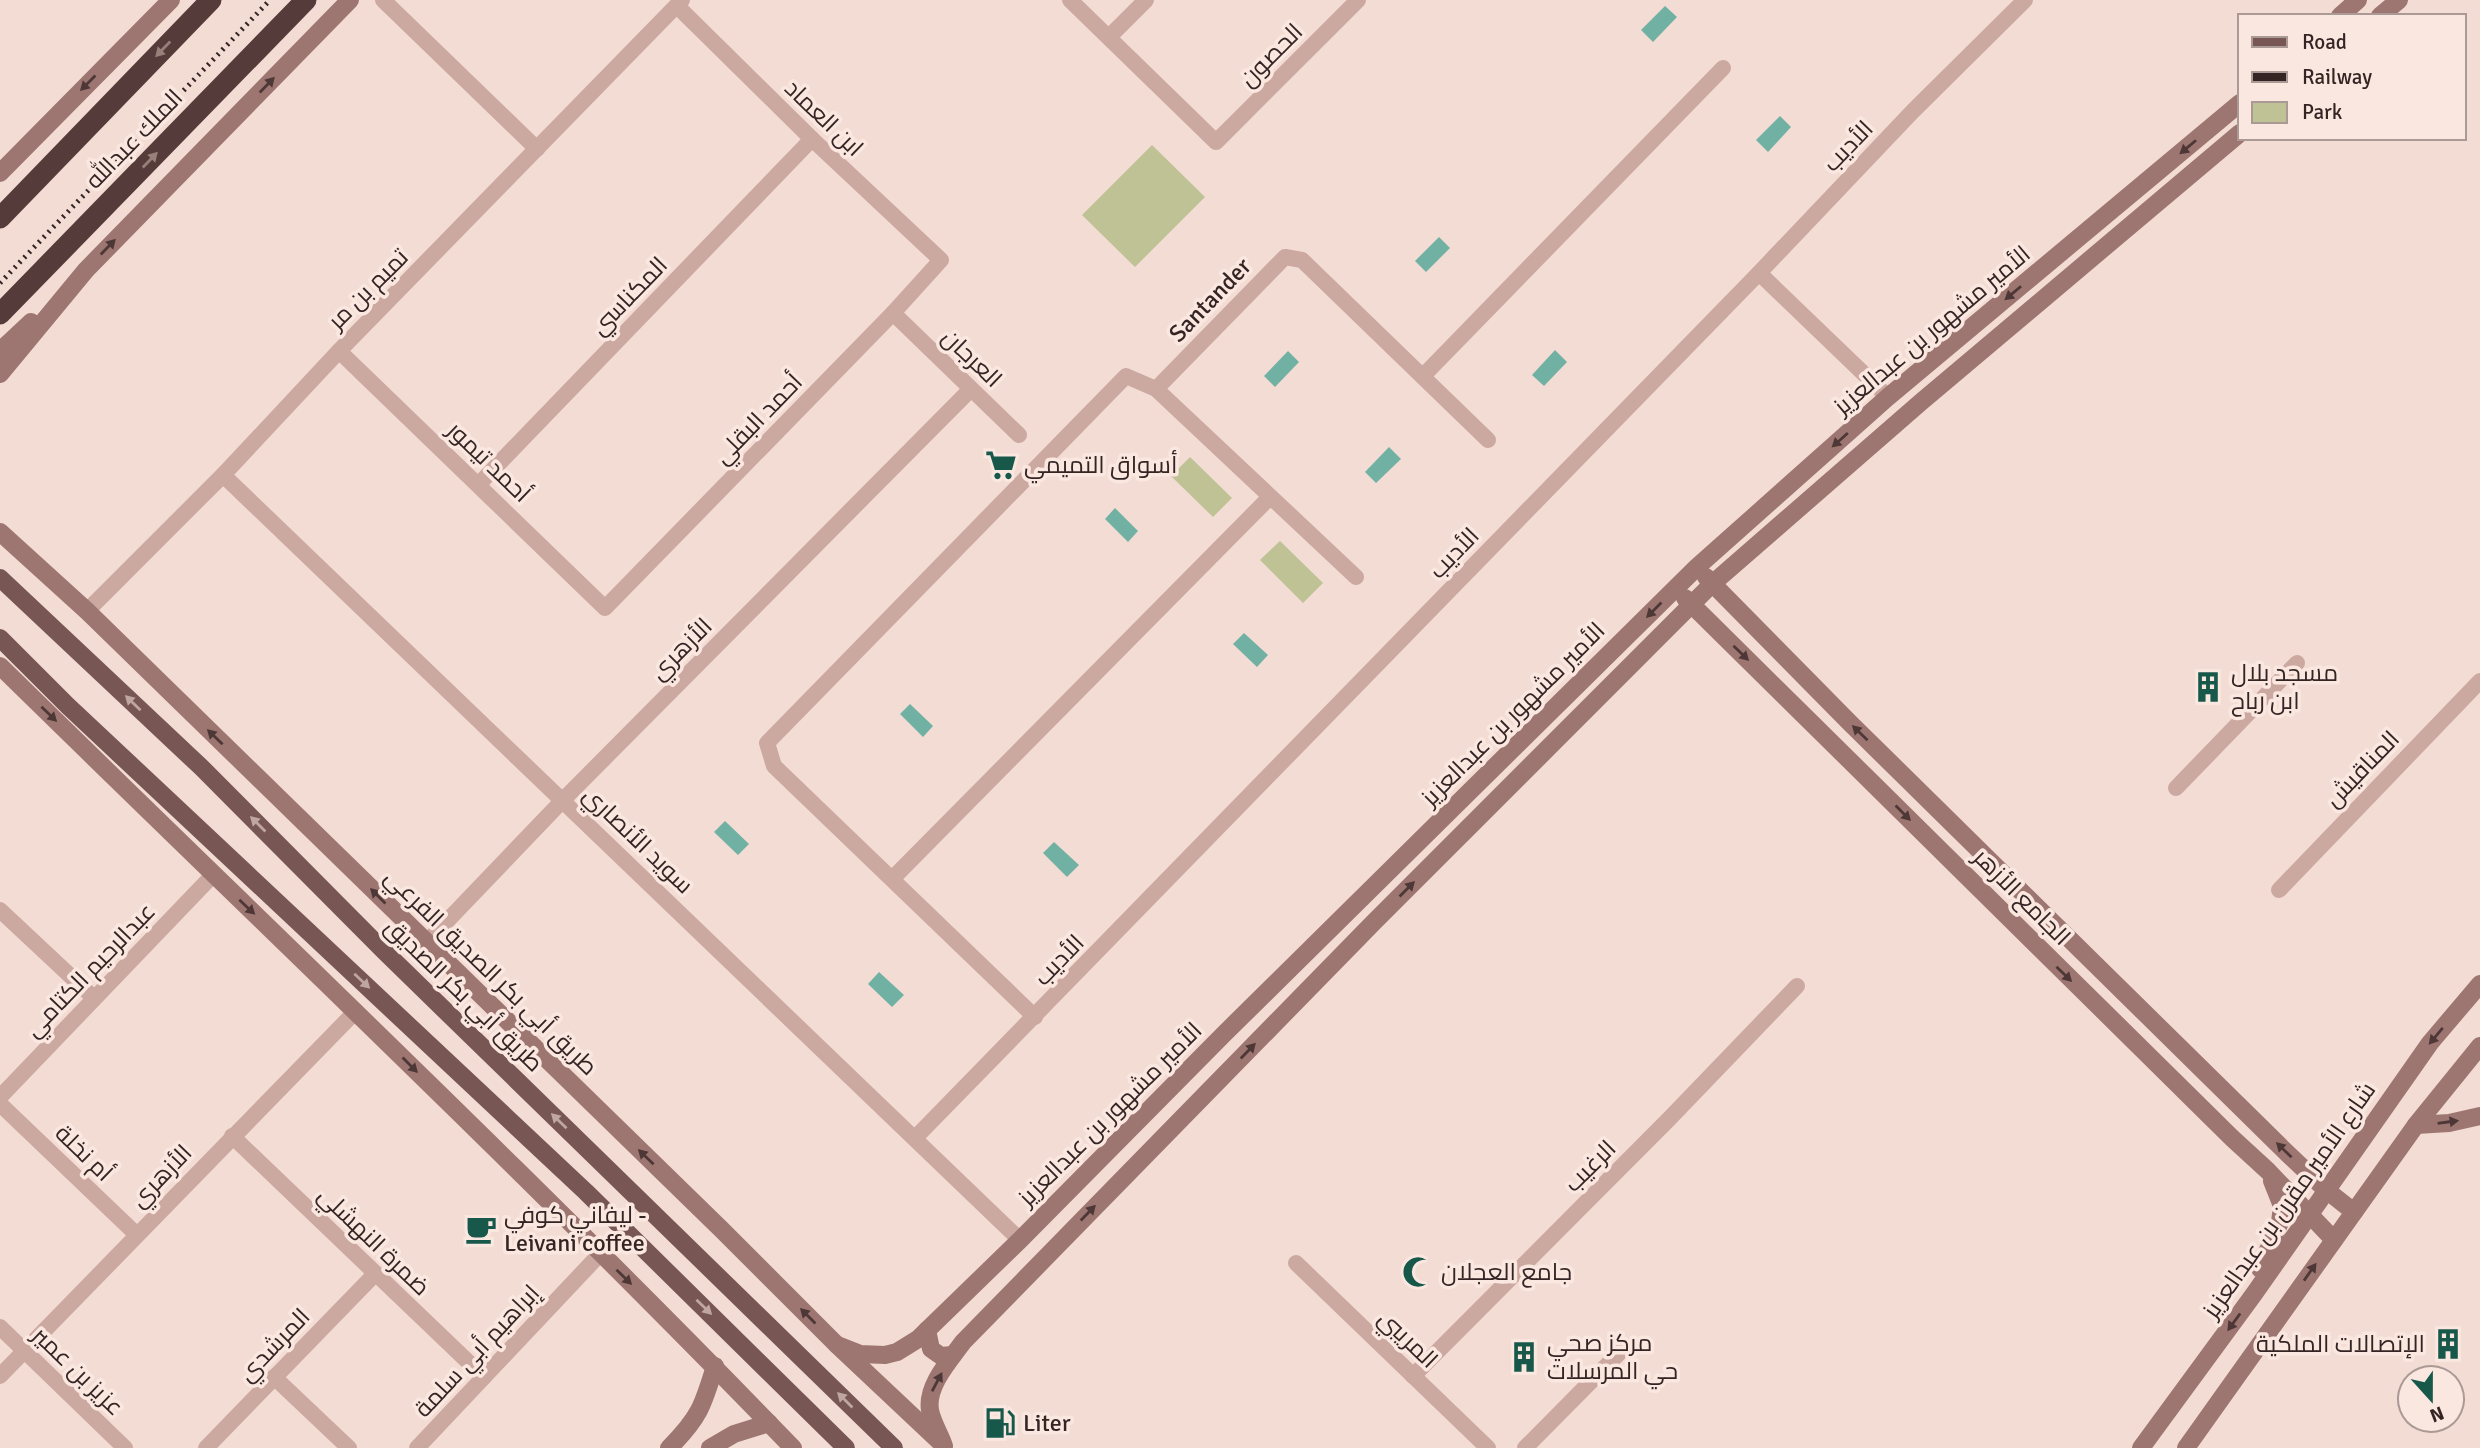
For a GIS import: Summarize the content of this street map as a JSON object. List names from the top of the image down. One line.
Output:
{"streets":{"highway":["الملك عبدالله"],"main road":["طريق أبي بكر الصديق"],"street":["الحصون","ابن العماد","الأديب","تميم بن مر","المكناسي","Santander","الأمير مشهور بن عبدالعزيز","العرجان","أحمد البقلي","أحمد تيمور","الأزهري","المناقيش","سويد الأنصاري","الجامع الأزهر","عبدالرحيم الكتامي","طريق أبي بكر الصديق الفرعي","أم نخلة","الرغيب","شارع الأمير مقرن بن عبدالعزيز","ضمرة النهشلي","المريبي","المرشدي","إبراهيم أبي سلمة","عزيز بن عمير"]},"crossings":[["ابن العماد","تميم بن مر"],["ابن العماد","المكناسي"],["ابن العماد","أحمد البقلي"],["الأديب","سويد الأنصاري"],["تميم بن مر","أحمد تيمور"],["تميم بن مر","سويد الأنصاري"],["تميم بن مر","طريق أبي بكر الصديق الفرعي"],["المكناسي","أحمد تيمور"],["الأمير مشهور بن عبدالعزيز","سويد الأنصاري"],["الأمير مشهور بن عبدالعزيز","الجامع الأزهر"],["الأمير مشهور بن عبدالعزيز","طريق أبي بكر الصديق الفرعي"],["العرجان","أحمد البقلي"],["العرجان","الأزهري"],["أحمد البقلي","أحمد تيمور"],["الأزهري","سويد الأنصاري"],["الأزهري","طريق أبي بكر الصديق الفرعي"],["الأزهري","أم نخلة"],["الأزهري","ضمرة النهشلي"],["الأزهري","عزيز بن عمير"],["الجامع الأزهر","شارع الأمير مقرن بن عبدالعزيز"],["الرغيب","المريبي"],["ضمرة النهشلي","المرشدي"],["ضمرة النهشلي","إبراهيم أبي سلمة"]],"places":{"supermarket":["أسواق التميمي"],"building":["مسجد بلال ابن رباح","الإتصالات الملكية","مركز صحي حي المرسلات"],"cafe":["ليفاني كوفي - Leivani coffee"],"mosque":["جامع العجلان"],"fuel station":["Liter"]},"legend":["Road","Railway","Park"],"north":"bottom"}
